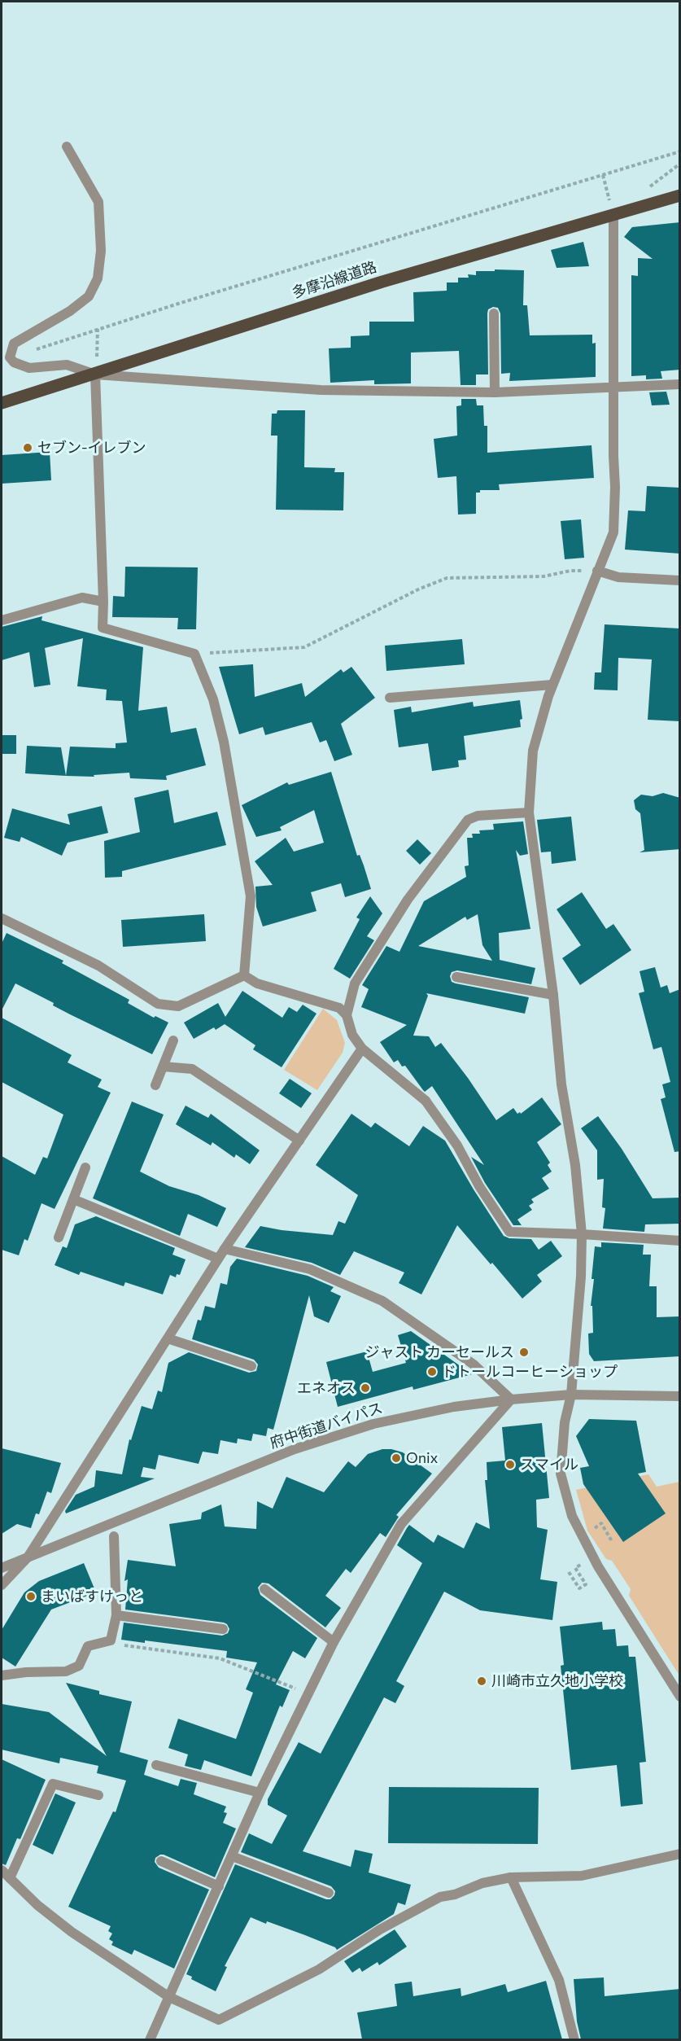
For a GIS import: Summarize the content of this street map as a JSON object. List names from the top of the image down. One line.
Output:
{"streets":{"main road":["多摩沿線道路"],"street":["府中街道バイパス"]},"places":["セブン-イレブン","ジャスト カーセールス","ドトールコーヒーショップ","エネオス","Onix","スマイル","まいばすけっと","川崎市立久地小学校"]}
